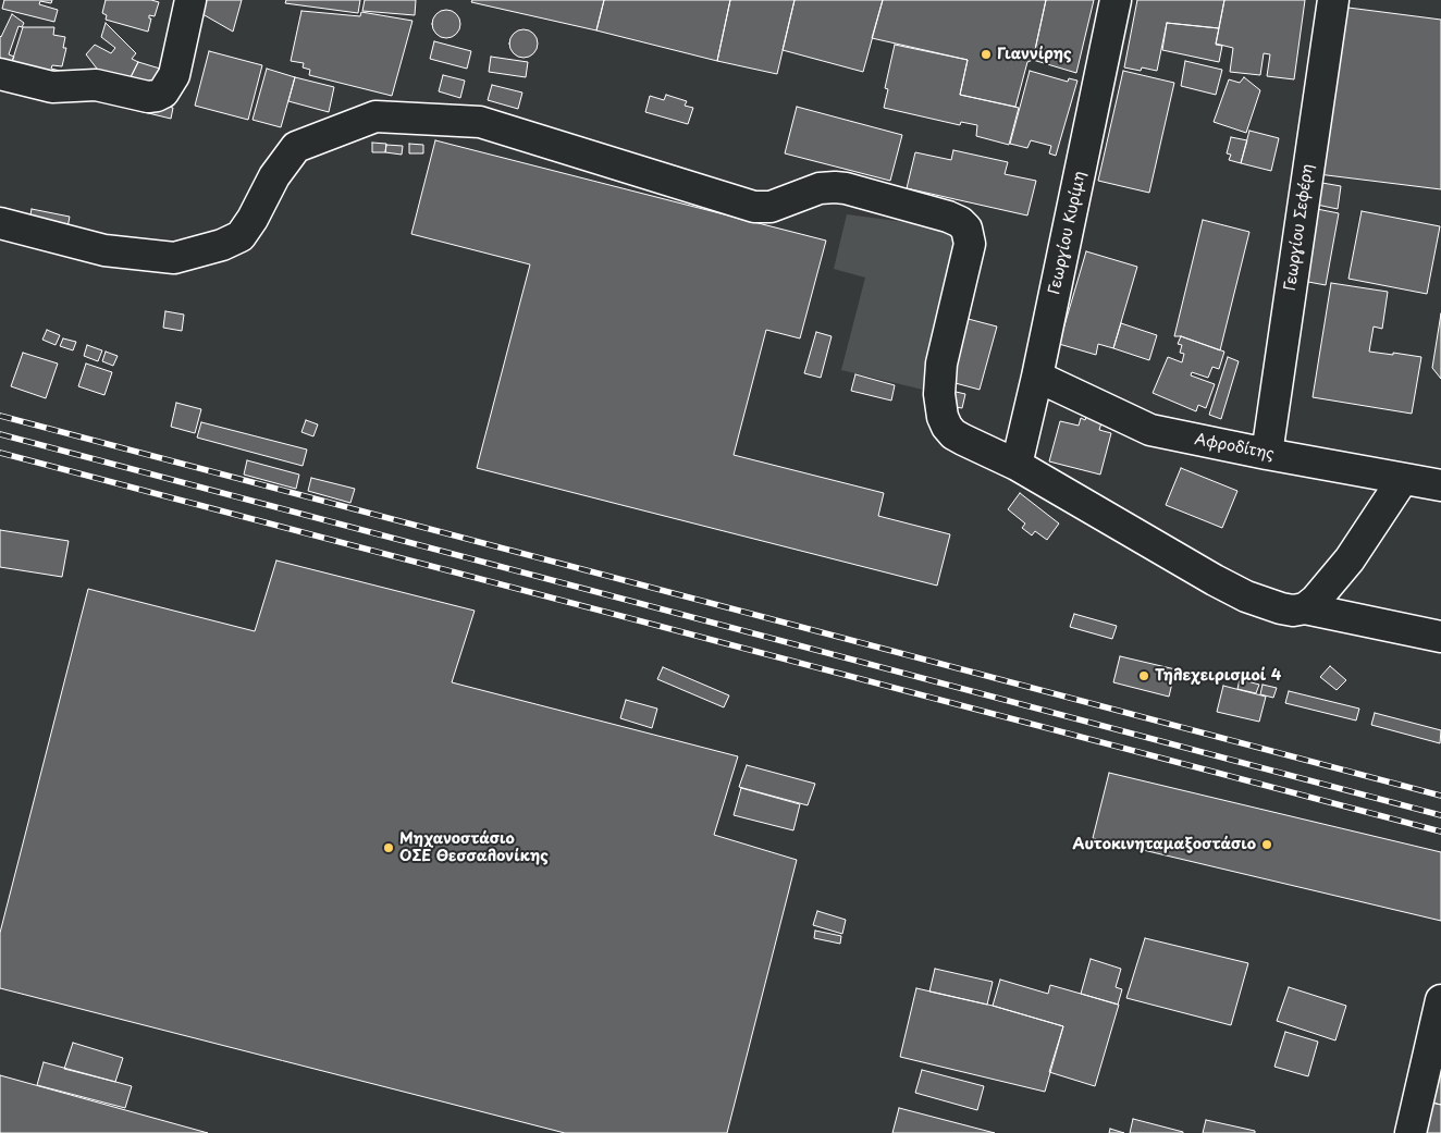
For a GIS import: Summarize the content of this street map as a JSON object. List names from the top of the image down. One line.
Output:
{"streets":{"street":["Γεωργίου Σεφέρη","Γεωργίου Κυρίμη","Αφροδίτης"]},"crossings":[["Γεωργίου Σεφέρη","Αφροδίτης"],["Γεωργίου Κυρίμη","Αφροδίτης"]],"places":["Γιαννίρης","Τηλεχειρισμοί 4","Αυτοκινηταμαξοστάσιο","Μηχανοστάσιο ΟΣΕ Θεσσαλονίκης"]}
